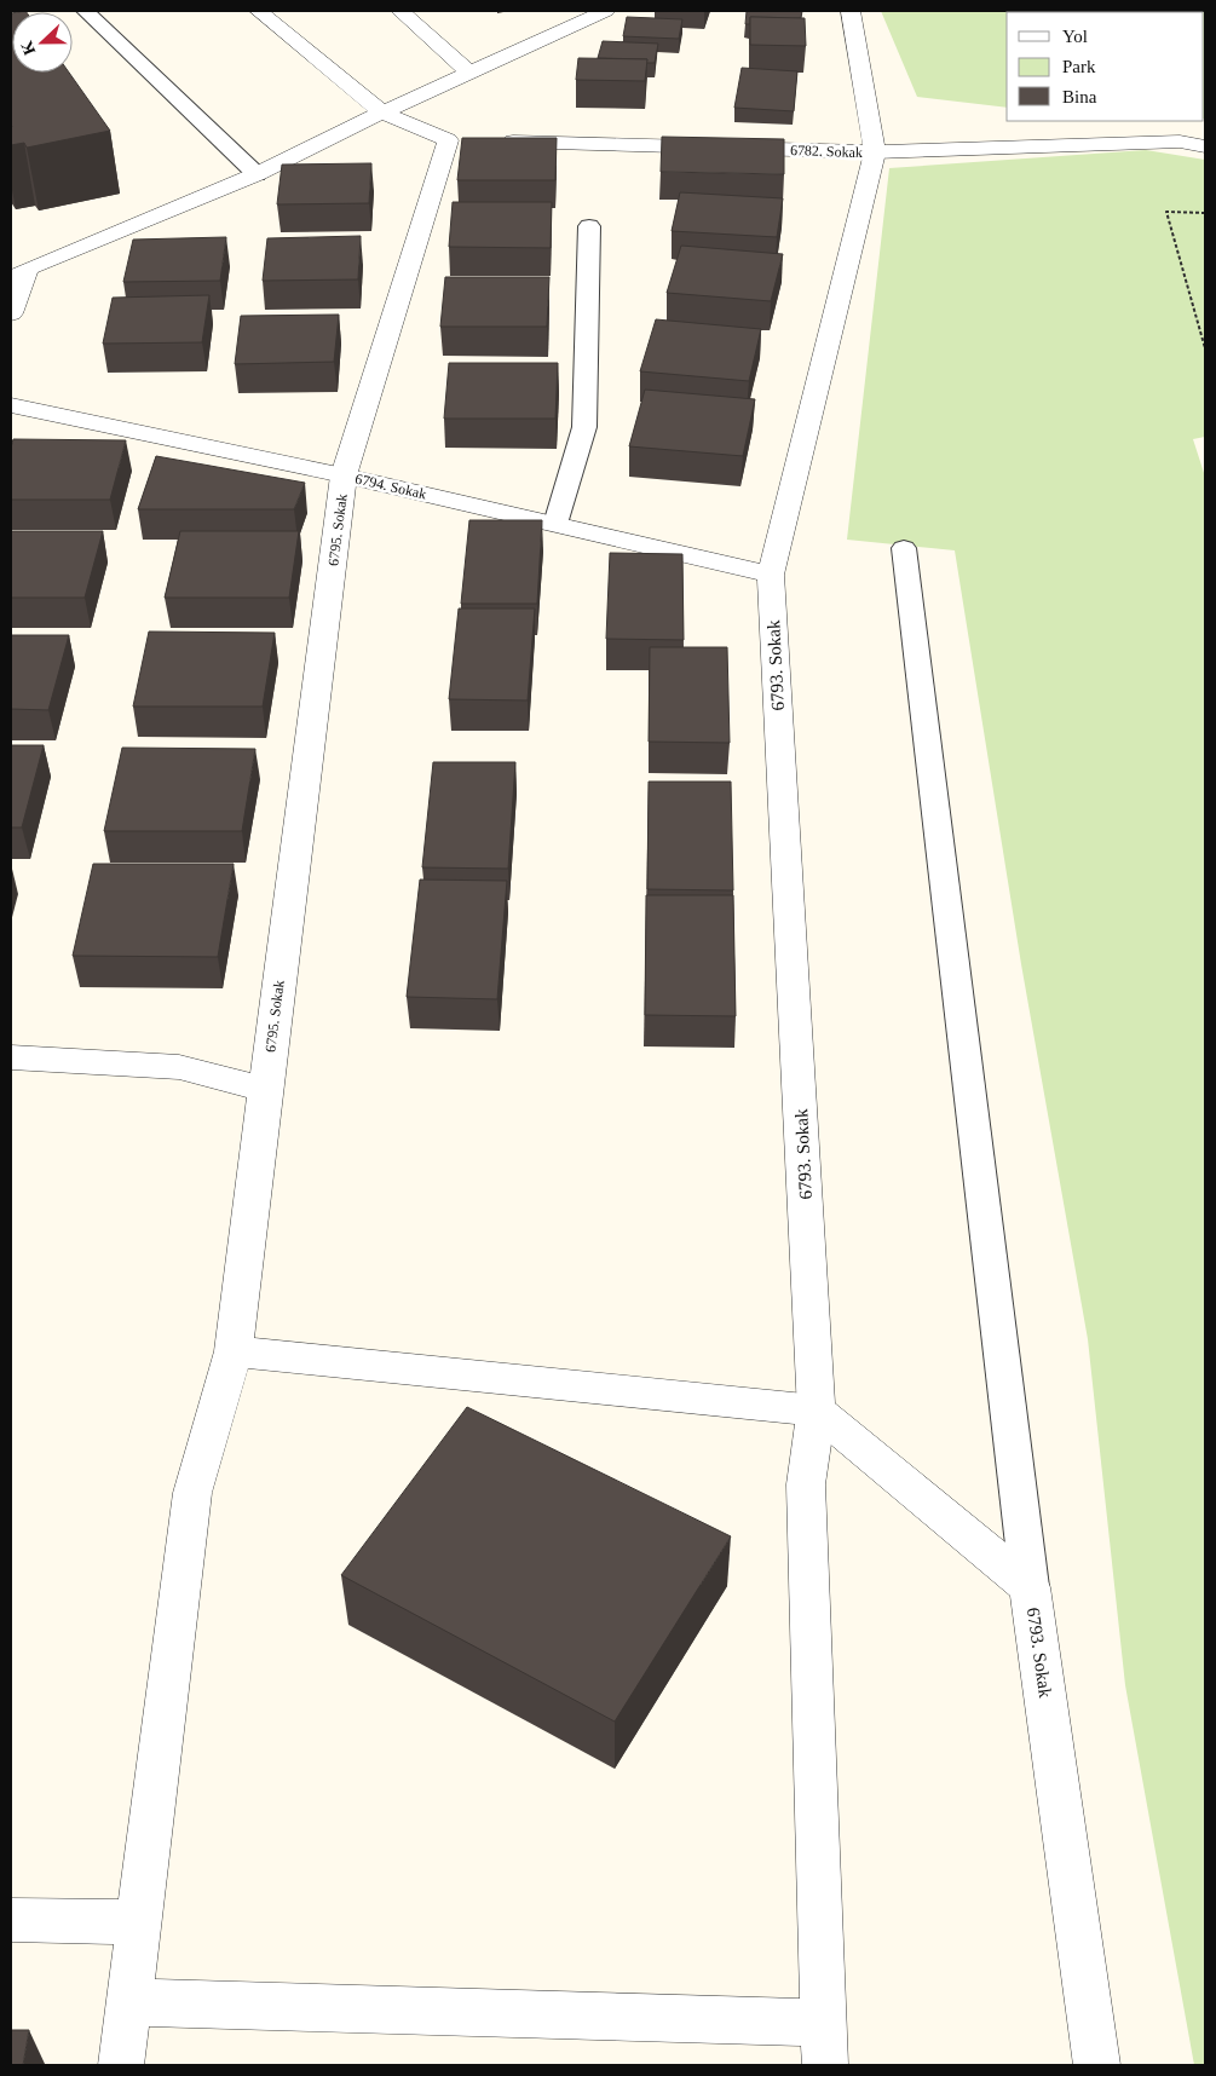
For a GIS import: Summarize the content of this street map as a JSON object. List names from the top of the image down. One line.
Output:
{"streets":{"street":["6782. Sokak","6794. Sokak","6795. Sokak","6793. Sokak"]},"crossings":[["6782. Sokak","6795. Sokak"],["6782. Sokak","6793. Sokak"],["6794. Sokak","6795. Sokak"],["6794. Sokak","6793. Sokak"]],"legend":["Yol","Park","Bina"],"north":"left"}
